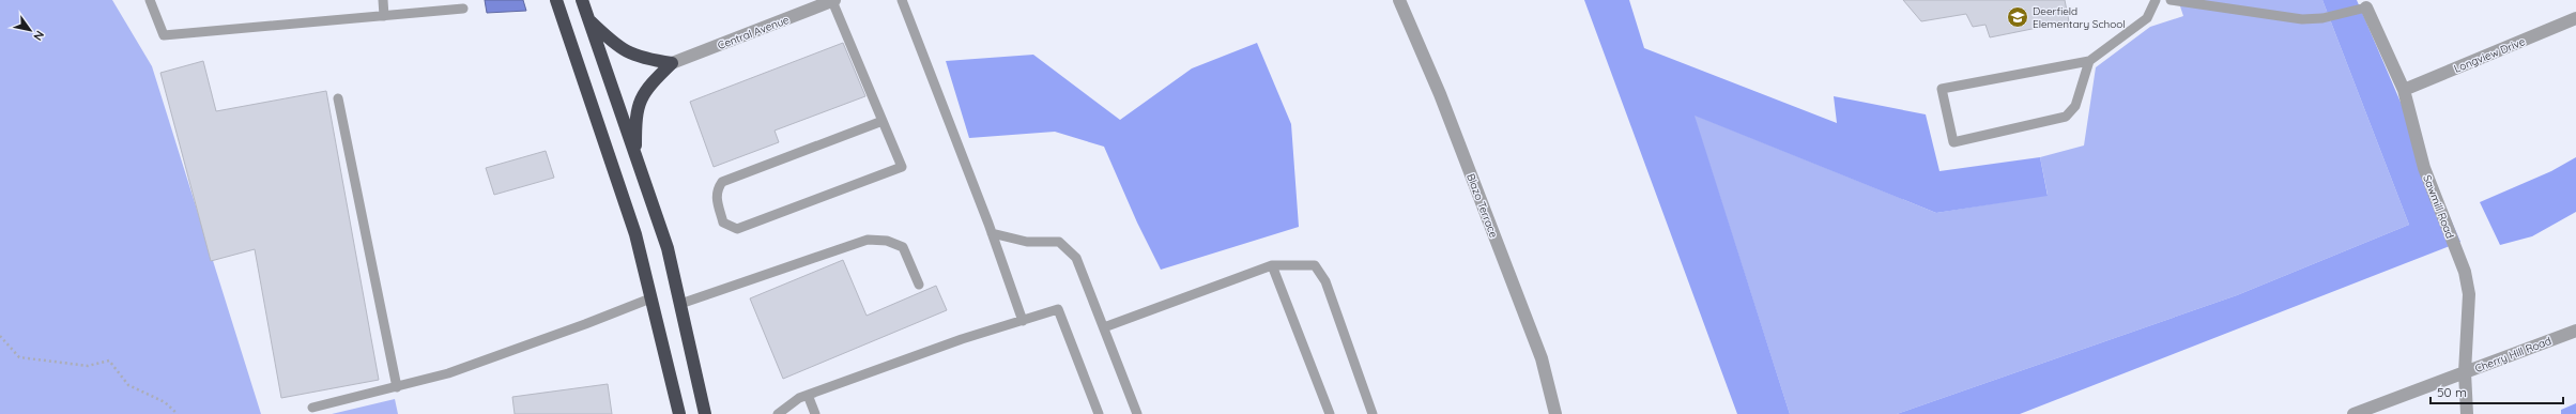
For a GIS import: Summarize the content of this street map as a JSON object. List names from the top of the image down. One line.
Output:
{"streets":{"street":["Central Avenue","Longview Drive","Blazo Terrace","Sawmill Road","Cherry Hill Road"]},"crossings":[["Longview Drive","Sawmill Road"],["Sawmill Road","Cherry Hill Road"]],"places":{"school or university":["Deerfield Elementary School"]},"scale_bar":"50 m","north":"bottom right"}
